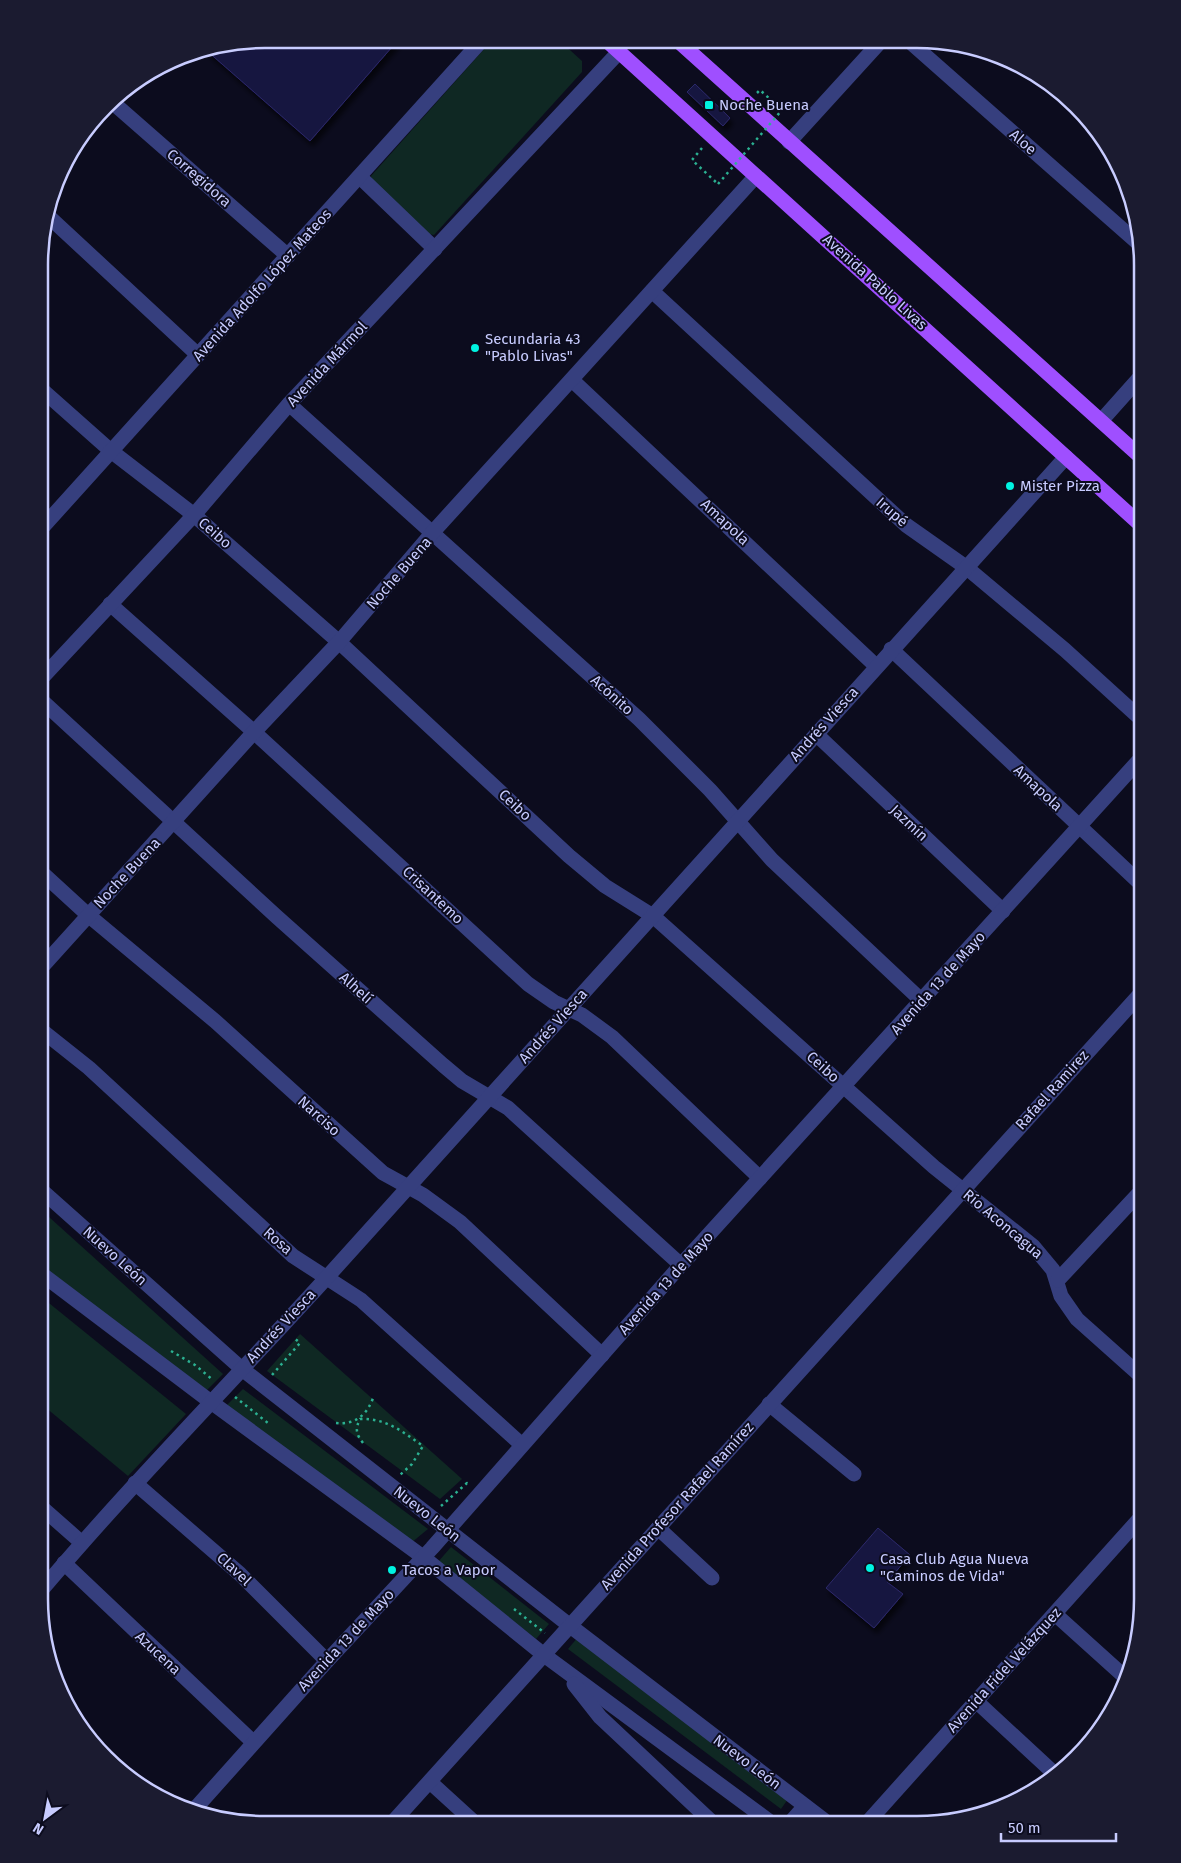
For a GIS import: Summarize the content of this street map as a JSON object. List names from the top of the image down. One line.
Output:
{"streets":{"main road":["Avenida Pablo Livas"],"street":["Aloe","Corregidora","Avenida Adolfo López Mateos","Avenida Mármol","Irupé","Amapola","Ceibo","Noche Buena","Acónito","Andrés Viesca","Jazmín","Crisantemo","Avenida 13 de Mayo","Alhelí","Rafael Ramirez","Narciso","Río Aconcagua","Rosa","Nuevo León","Avenida Profesor Rafael Ramírez","Clavel","Azucena","Avenida Fidel Velázquez"]},"crossings":[["Corregidora","Avenida Adolfo López Mateos"],["Avenida Pablo Livas","Avenida Mármol"],["Avenida Pablo Livas","Noche Buena"],["Avenida Pablo Livas","Andrés Viesca"],["Avenida Adolfo López Mateos","Ceibo"],["Avenida Mármol","Ceibo"],["Avenida Mármol","Acónito"],["Avenida Mármol","Crisantemo"],["Irupé","Noche Buena"],["Irupé","Andrés Viesca"],["Amapola","Noche Buena"],["Amapola","Andrés Viesca"],["Amapola","Avenida 13 de Mayo"],["Ceibo","Noche Buena"],["Ceibo","Andrés Viesca"],["Ceibo","Avenida 13 de Mayo"],["Ceibo","Río Aconcagua"],["Noche Buena","Acónito"],["Noche Buena","Crisantemo"],["Noche Buena","Alhelí"],["Noche Buena","Narciso"],["Acónito","Andrés Viesca"],["Acónito","Avenida 13 de Mayo"],["Andrés Viesca","Jazmín"],["Andrés Viesca","Crisantemo"],["Andrés Viesca","Alhelí"],["Andrés Viesca","Narciso"],["Andrés Viesca","Rosa"],["Andrés Viesca","Nuevo León"],["Andrés Viesca","Clavel"],["Andrés Viesca","Azucena"],["Jazmín","Avenida 13 de Mayo"],["Crisantemo","Avenida 13 de Mayo"],["Avenida 13 de Mayo","Alhelí"],["Avenida 13 de Mayo","Narciso"],["Avenida 13 de Mayo","Río Aconcagua"],["Avenida 13 de Mayo","Rosa"],["Avenida 13 de Mayo","Nuevo León"],["Avenida 13 de Mayo","Clavel"],["Avenida 13 de Mayo","Azucena"],["Rafael Ramirez","Río Aconcagua"],["Rafael Ramirez","Avenida Profesor Rafael Ramírez"],["Río Aconcagua","Avenida Profesor Rafael Ramírez"],["Nuevo León","Avenida Profesor Rafael Ramírez"]],"places":{"transit":["Noche Buena"],"other":["Secundaria 43 \"Pablo Livas\"","Mister Pizza","Casa Club Agua Nueva \"Caminos de Vida\"","Tacos a Vapor"]},"scale_bar":"50 m","north":"bottom left"}
